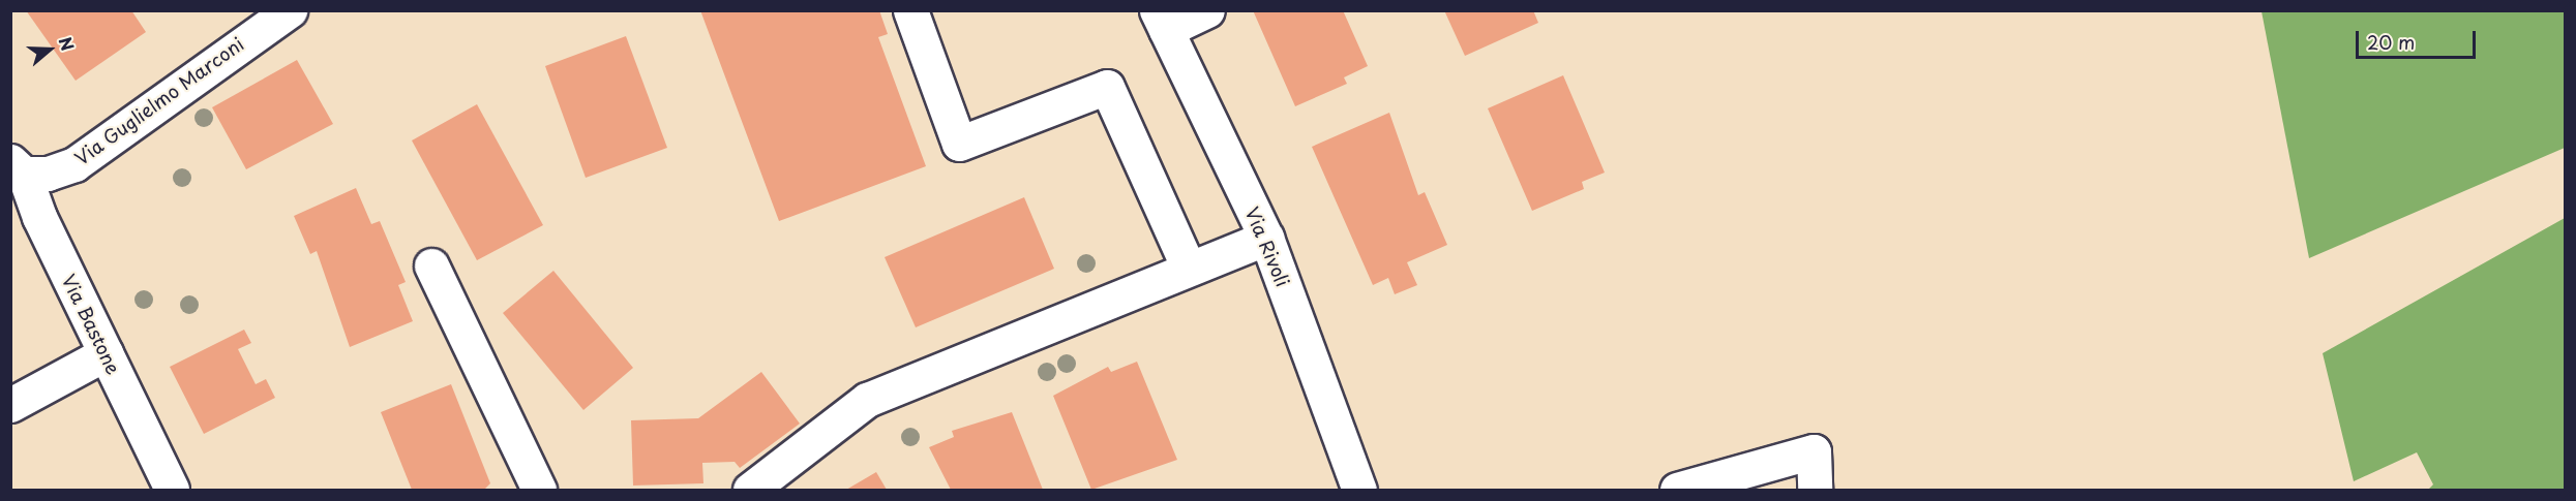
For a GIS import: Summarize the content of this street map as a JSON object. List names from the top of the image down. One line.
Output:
{"streets":{"street":["Via Guglielmo Marconi","Via Rivoli","Via Bastone"]},"crossings":[["Via Guglielmo Marconi","Via Bastone"]],"scale_bar":"20 m","north":"right"}
